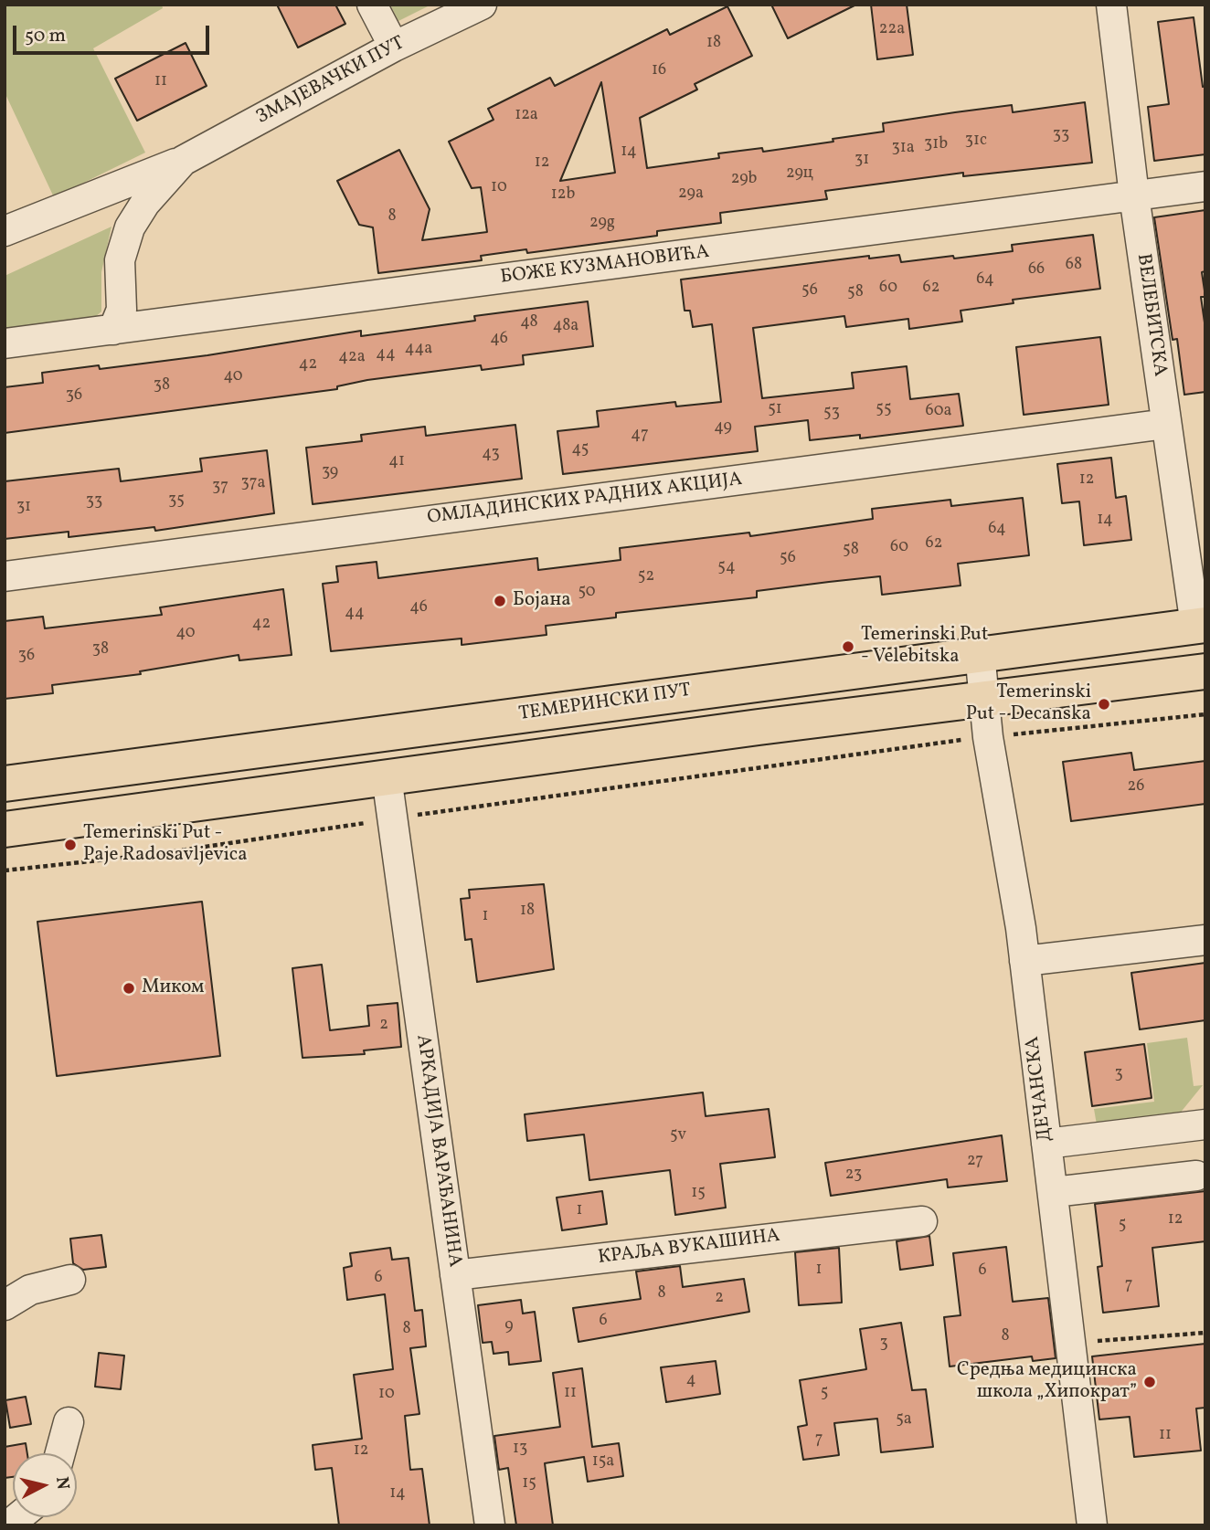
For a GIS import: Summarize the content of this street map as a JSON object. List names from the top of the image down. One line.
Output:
{"streets":{"main road":["ТЕМЕРИНСКИ ПУТ"],"street":["ЗМАЈЕВАЧКИ ПУТ","БОЖЕ КУЗМАНОВИЋА","ВЕЛЕБИТСКА","ОМЛАДИНСКИХ РАДНИХ АКЦИЈА","ДЕЧАНСКА","АРКАДИЈА ВАРАЂАНИНА","КРАЉА ВУКАШИНА"]},"crossings":[["ЗМАЈЕВАЧКИ ПУТ","БОЖЕ КУЗМАНОВИЋА"],["БОЖЕ КУЗМАНОВИЋА","ВЕЛЕБИТСКА"],["ВЕЛЕБИТСКА","ОМЛАДИНСКИХ РАДНИХ АКЦИЈА"],["ВЕЛЕБИТСКА","ТЕМЕРИНСКИ ПУТ"],["ТЕМЕРИНСКИ ПУТ","ДЕЧАНСКА"],["АРКАДИЈА ВАРАЂАНИНА","КРАЉА ВУКАШИНА"]],"places":["Бојана","Temerinski Put - Velebitska","Temerinski Put - Decanska","Temerinski Put - Paje Radosavljevica","Миком","Средња медицинска школа „Хипократ”"],"house_numbers":["22a","18","16","11","12a","33","31c","31b","31a","14","31","12","29ц","29b","10","29a","12b","8","29g","68","66","64","60","62","56","58","48","48a","46","44a","44","42a","42","40","38","36","51","55","60a","53","49","47","45","43","41","39","12","37a","37","35","33","31","14","64","62","60","58","56","54","52","50","46","44","42","40","38","36","26","18","1","2","3","5v","27","23","15","1","12","5","1","6","6","7","8","2","6","9","8","8","3","4","11","5","10","5a","11","7","13","12","15a","15","14"],"scale_bar":"50 m","north":"right"}
